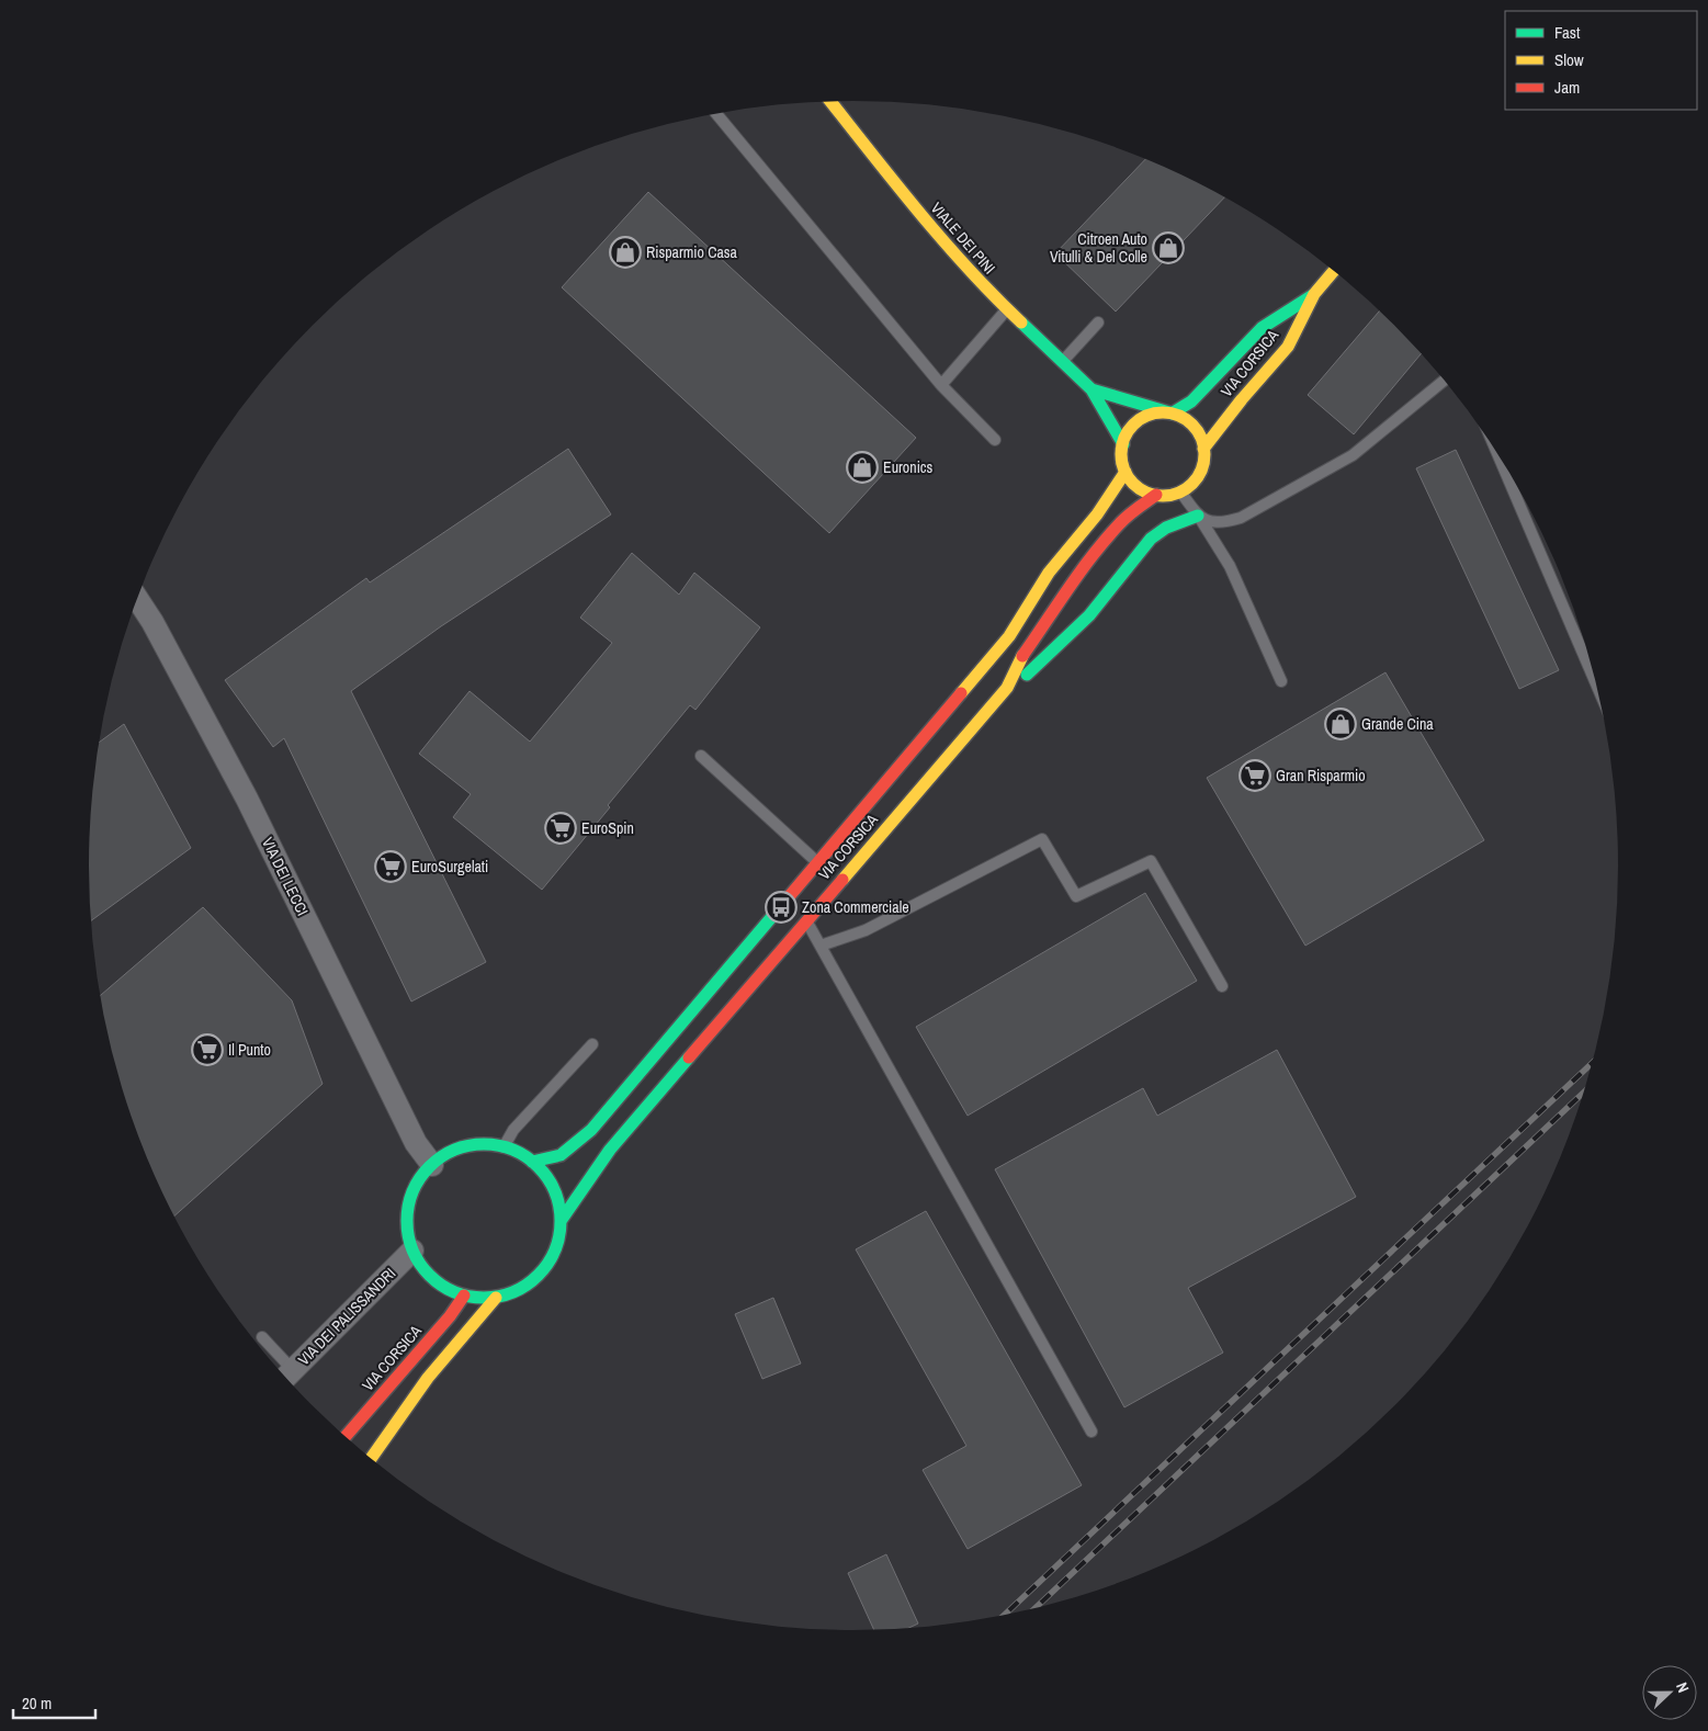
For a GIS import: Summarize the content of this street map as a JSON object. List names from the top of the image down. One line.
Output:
{"streets":{"main road":["VIALE DEI PINI","VIA CORSICA"],"street":["VIA DEI LECCI","VIA DEI PALISSANDRI"]},"crossings":[["VIALE DEI PINI","VIA CORSICA"],["VIA CORSICA","VIA DEI LECCI"],["VIA CORSICA","VIA DEI PALISSANDRI"],["VIA DEI LECCI","VIA DEI PALISSANDRI"]],"places":{"shop":["Citroen Auto Vitulli & Del Colle","Risparmio Casa","Euronics","Grande Cina"],"supermarket":["Gran Risparmio","EuroSpin","EuroSurgelati","Il Punto"],"bus stop":["Zona Commerciale"]},"legend":["Fast","Slow","Jam"],"scale_bar":"20 m","north":"right"}
